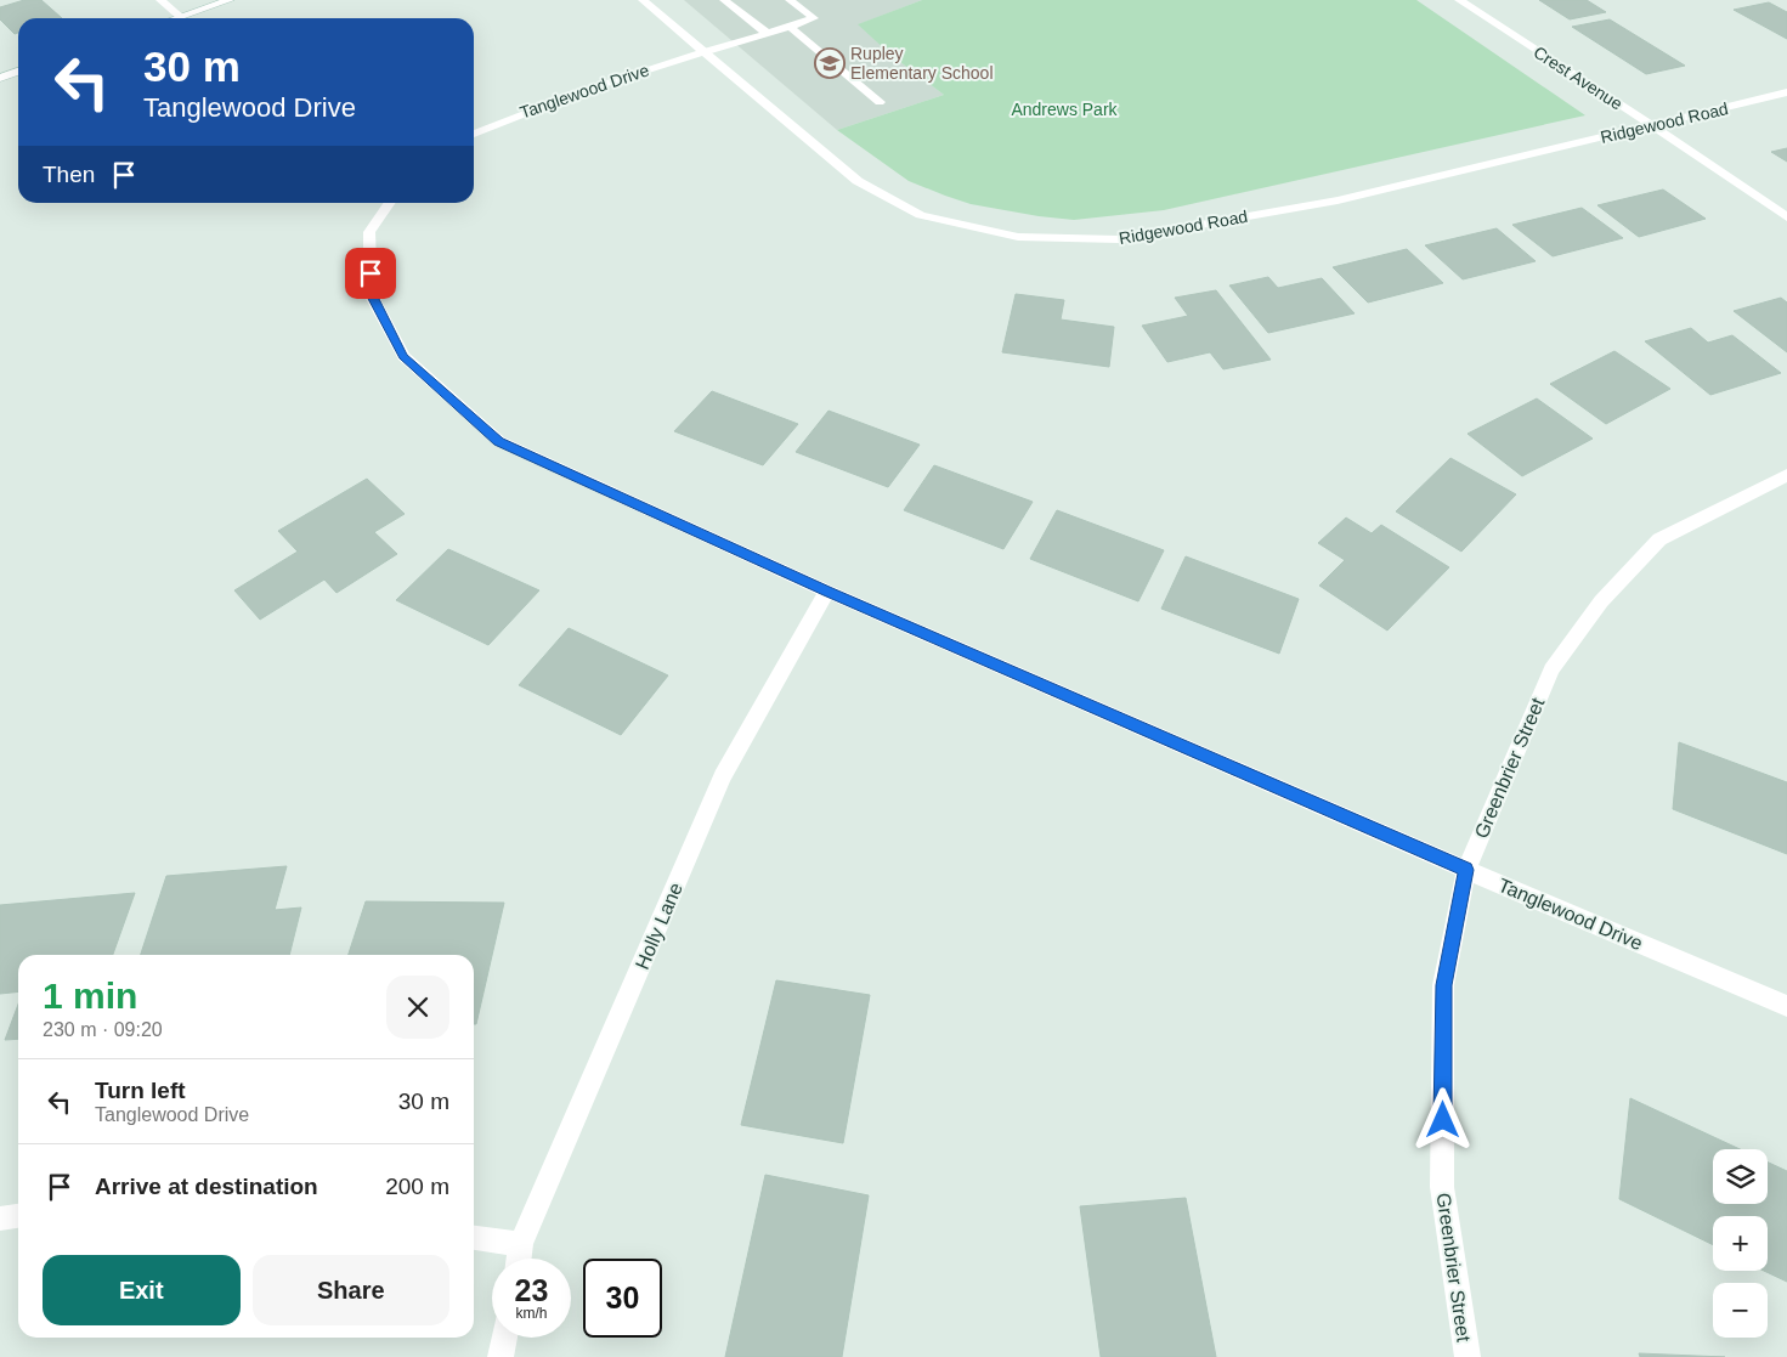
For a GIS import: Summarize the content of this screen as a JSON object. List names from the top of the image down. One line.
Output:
{"streets":{"street":["Crest Avenue","Tanglewood Drive","Ridgewood Road","Greenbrier Street","Holly Lane"]},"crossings":[["Crest Avenue","Ridgewood Road"],["Tanglewood Drive","Ridgewood Road"],["Tanglewood Drive","Greenbrier Street"],["Tanglewood Drive","Holly Lane"]],"parks":["Andrews Park"],"places":{"school or university":["Rupley Elementary School"]},"page":{"turn":["30 m","Tanglewood Drive"],"then":"Then","heading":["1 min","230 m · 09:20"],"list":[{"name":"Turn left","note":"Tanglewood Drive","value":"30 m"},{"name":"Arrive at destination","value":"200 m"}],"map_buttons":["+","−"],"buttons":["Exit","Share"],"speed":"23 km/h","limit":"30"}}
